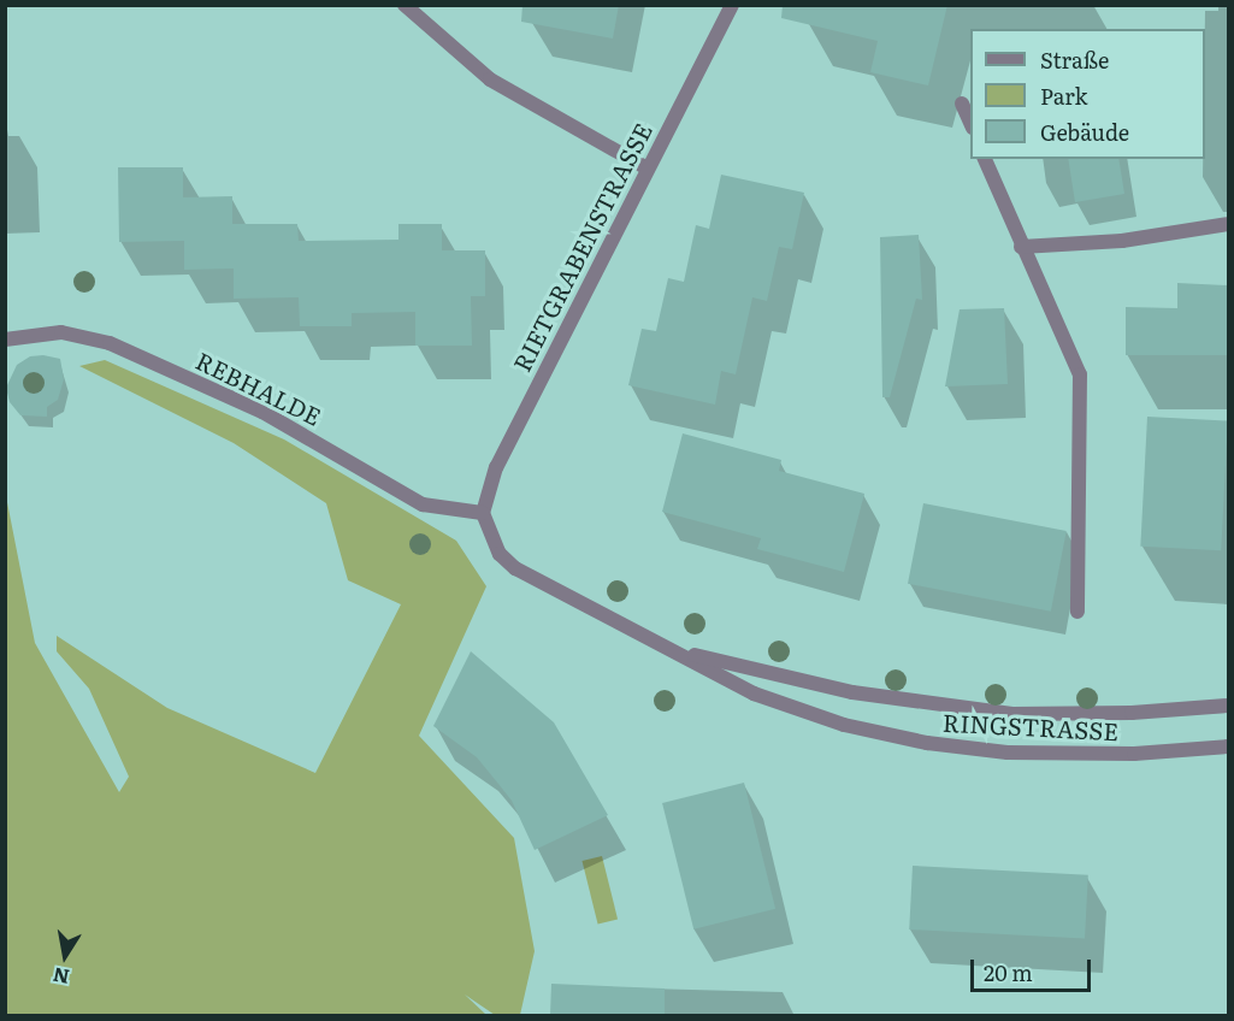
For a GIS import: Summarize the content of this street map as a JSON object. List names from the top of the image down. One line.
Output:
{"streets":{"street":["RIETGRABENSTRASSE","REBHALDE","RINGSTRASSE"]},"crossings":[["RIETGRABENSTRASSE","REBHALDE"],["RIETGRABENSTRASSE","RINGSTRASSE"],["REBHALDE","RINGSTRASSE"]],"legend":["Straße","Park","Gebäude"],"scale_bar":"20 m","north":"bottom"}
